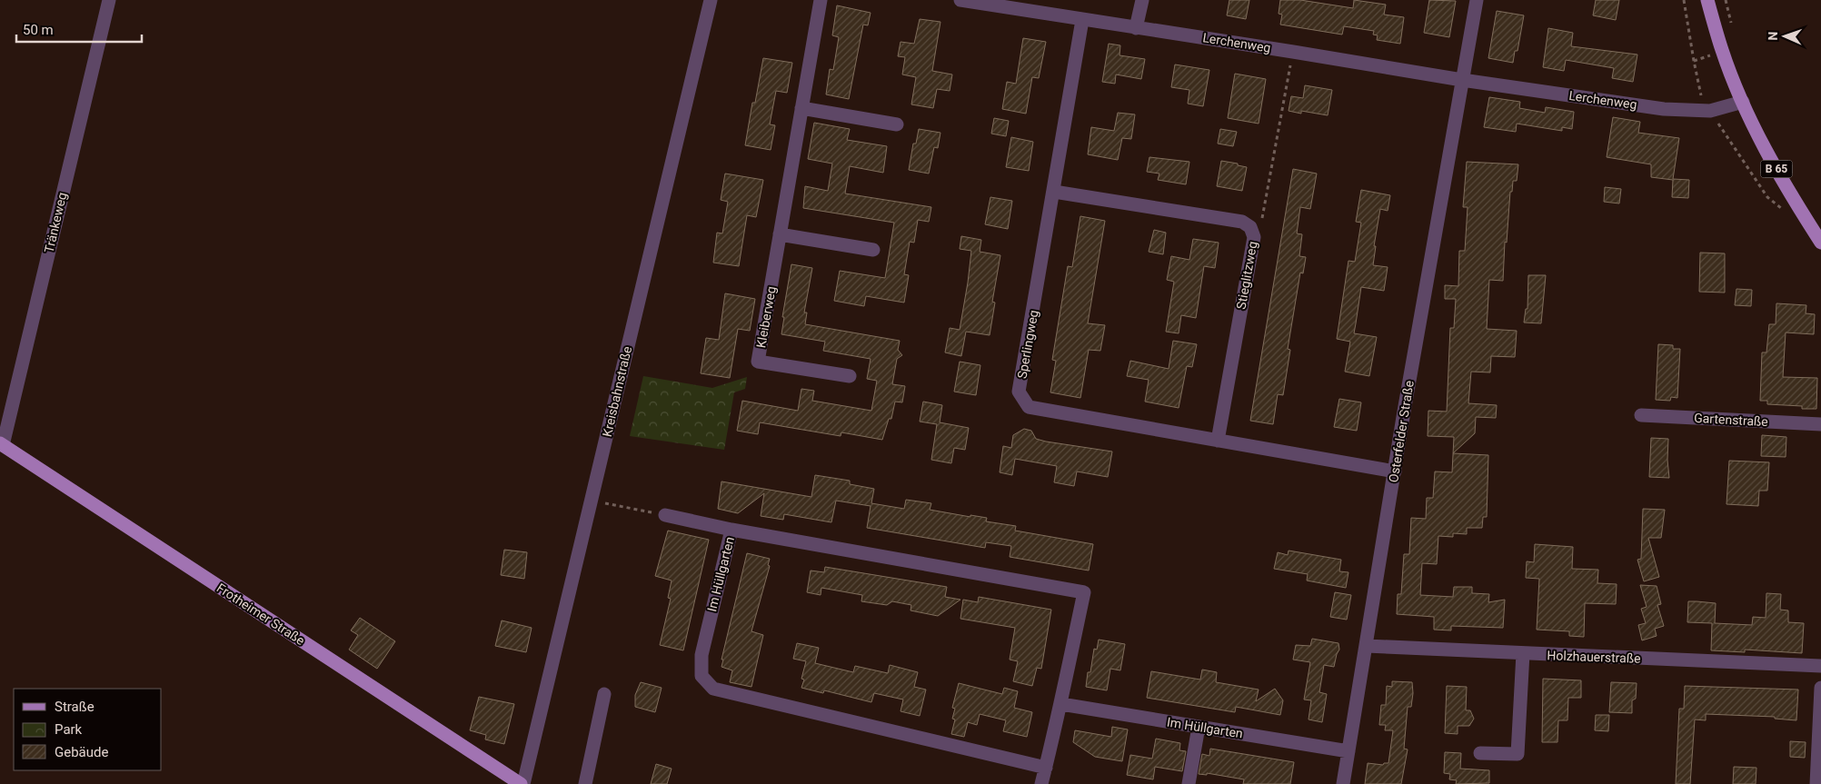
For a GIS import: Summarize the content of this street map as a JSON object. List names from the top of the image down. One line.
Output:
{"streets":{"main road":["B 65","Frotheimer Straße"],"street":["Lerchenweg","Tränkeweg","Stieglitzweg","Kleiberweg","Sperlingweg","Kreisbahnstraße","Gartenstraße","Osterfelder Straße","Im Hüllgarten","Holzhauerstraße"]},"crossings":[["Lerchenweg","B 65"],["Lerchenweg","Sperlingweg"],["Lerchenweg","Osterfelder Straße"],["Tränkeweg","Frotheimer Straße"],["Stieglitzweg","Sperlingweg"],["Sperlingweg","Osterfelder Straße"],["Kreisbahnstraße","Frotheimer Straße"],["Osterfelder Straße","Im Hüllgarten"],["Osterfelder Straße","Holzhauerstraße"]],"legend":["Straße","Park","Gebäude"],"scale_bar":"50 m","north":"left"}
